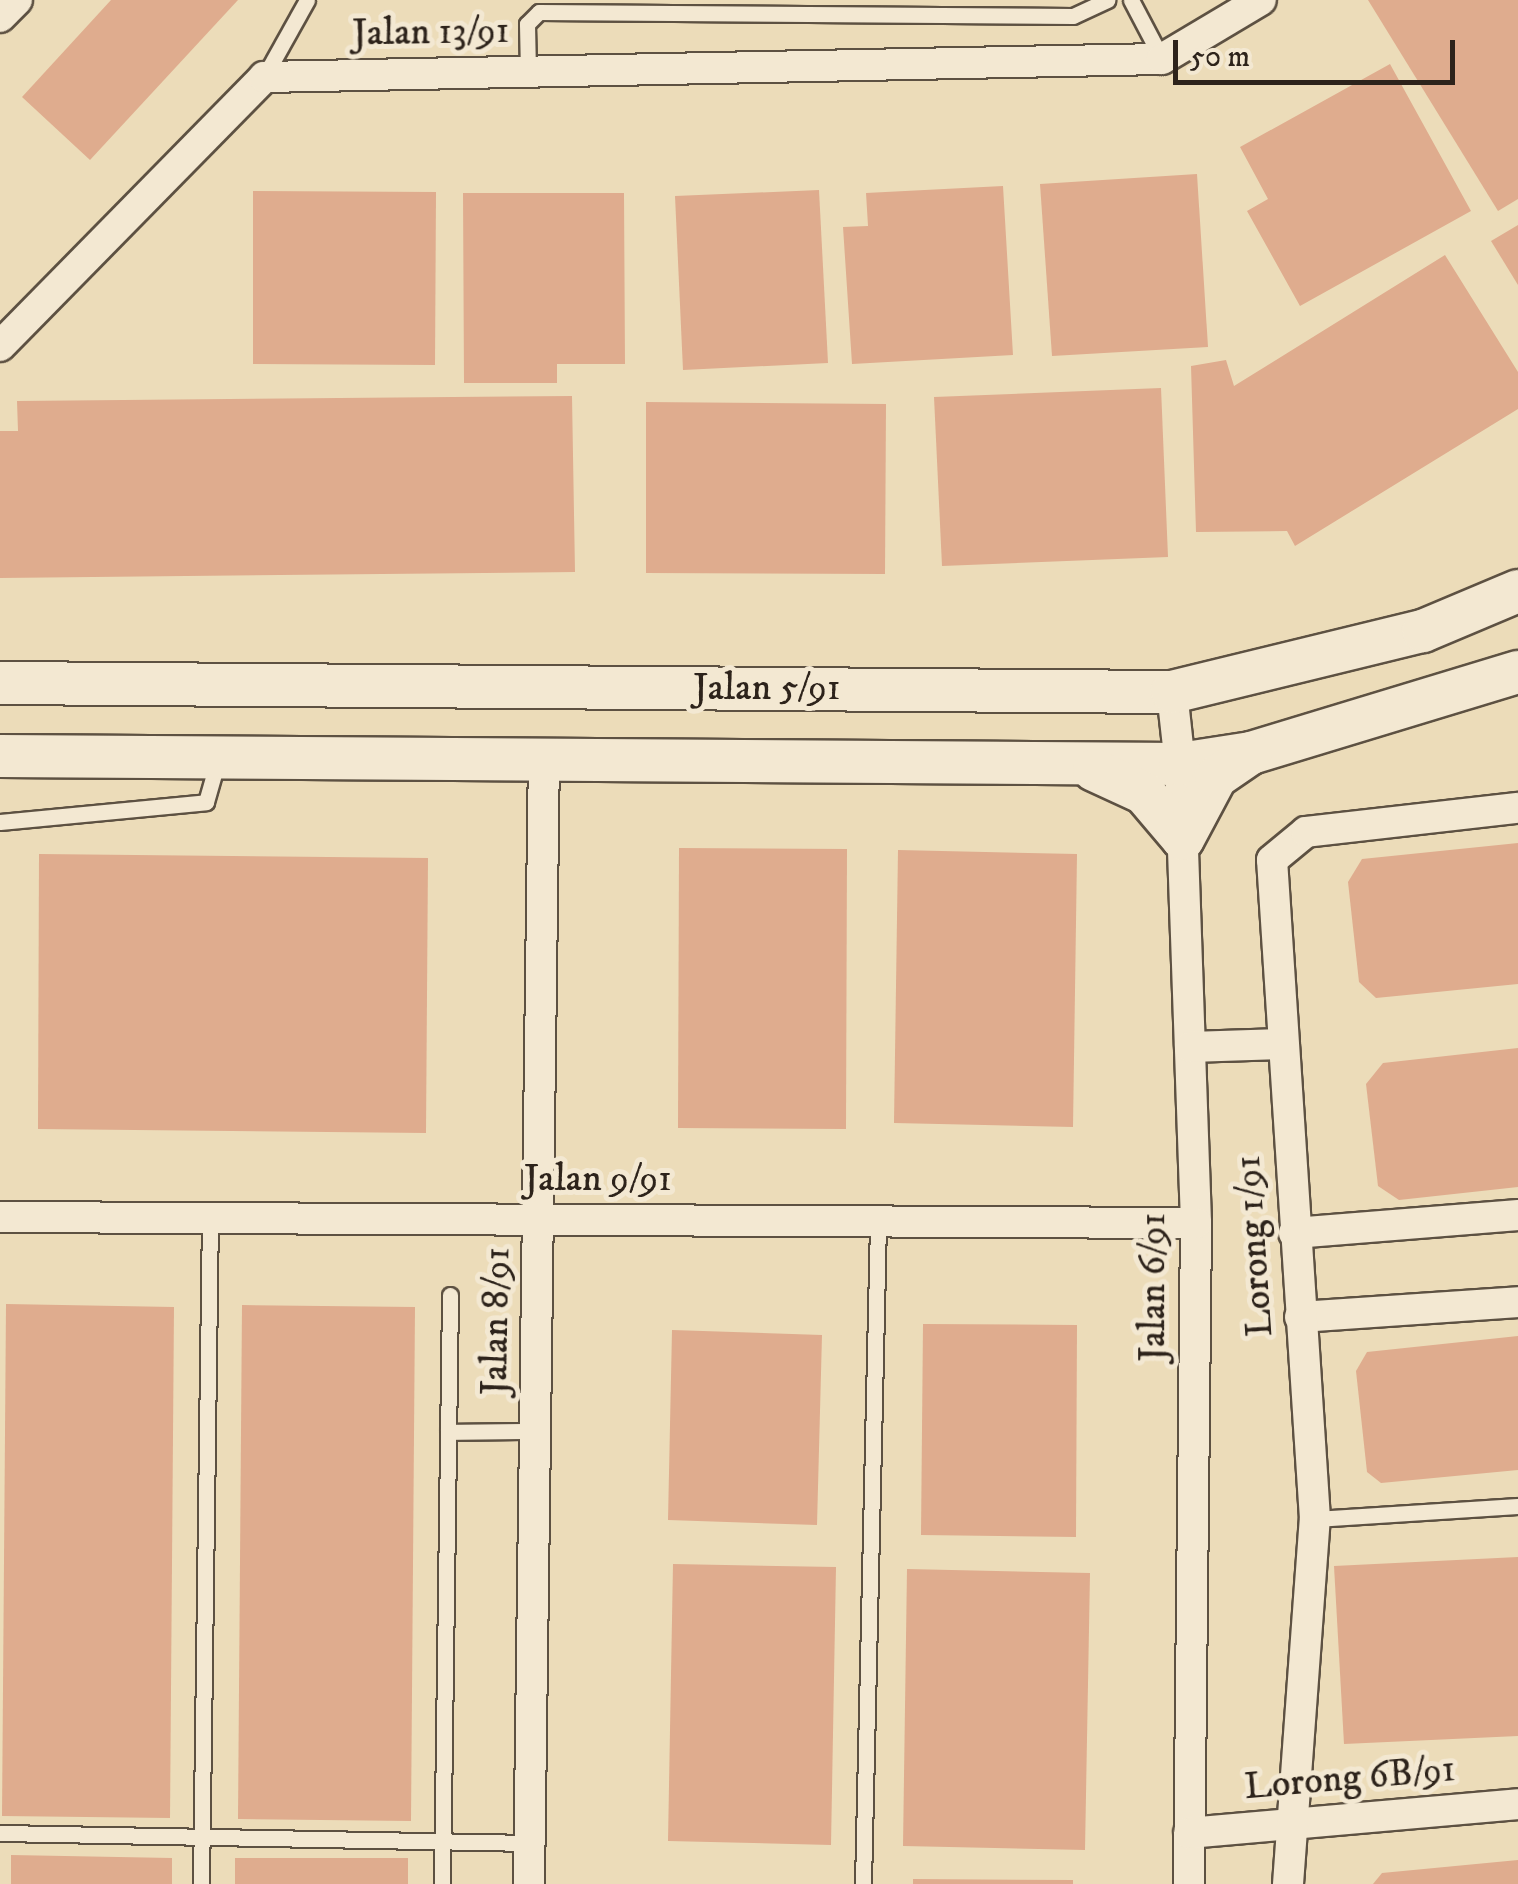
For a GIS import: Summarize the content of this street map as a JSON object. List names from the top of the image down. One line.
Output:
{"streets":{"street":["Jalan 13/91","Jalan 5/91","Jalan 9/91","Lorong 1/91","Jalan 6/91","Jalan 8/91","Lorong 6B/91"]},"crossings":[["Jalan 5/91","Jalan 6/91"],["Jalan 5/91","Jalan 8/91"],["Jalan 9/91","Jalan 6/91"],["Jalan 9/91","Jalan 8/91"],["Lorong 1/91","Lorong 6B/91"],["Jalan 6/91","Lorong 6B/91"]],"scale_bar":"50 m"}
